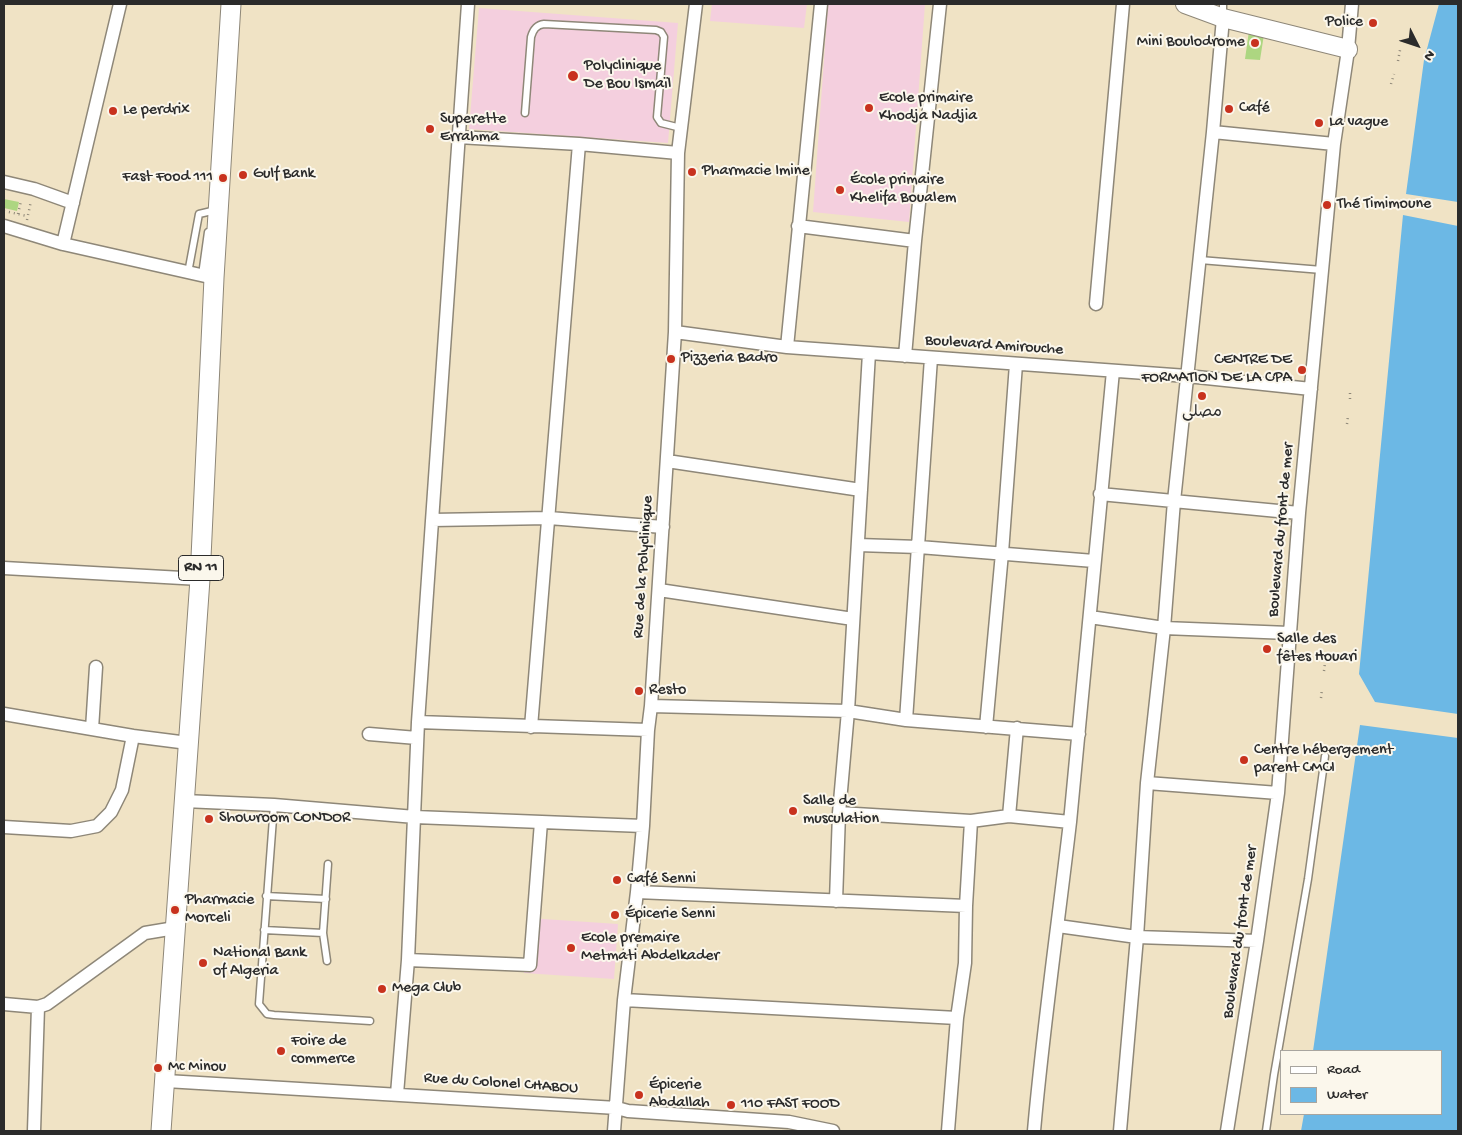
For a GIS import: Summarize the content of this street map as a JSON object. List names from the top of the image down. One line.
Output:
{"streets":{"main road":["RN 11"],"street":["Boulevard Amirouche","Boulevard du front de mer","Rue de la Polyclinique","Rue du Colonel CHABOU"]},"crossings":[["Boulevard Amirouche","Boulevard du front de mer"],["Boulevard Amirouche","Rue de la Polyclinique"],["Rue de la Polyclinique","Rue du Colonel CHABOU"],["RN 11","Rue du Colonel CHABOU"]],"places":["Police","Mini Boulodrome","Polyclinique De Bou Ismaïl","Ecole primaire Khodja Nadjia","Café","Le perdrix","La vague","Superette Errahma","Pharmacie Imine","Gulf Bank","Fast Food 111","École primaire Khelifa Boualem","Thé Timimoune","Pizzeria Badro","CENTRE DE FORMATION DE LA CPA","مصلى","Salle des fêtes Houari","Resto","Centre hébergement parent CMCI","Salle de musculation","Showroom CONDOR","Café Senni","Pharmacie Morceli","Épicerie Senni","Ecole premaire Metmati Abdelkader","National Bank of Algeria","Mega Club","Foire de commerce","Mc Minou","Épicerie Abdallah","110 FAST FOOD"],"legend":["Road","Water"],"north":"bottom right"}
